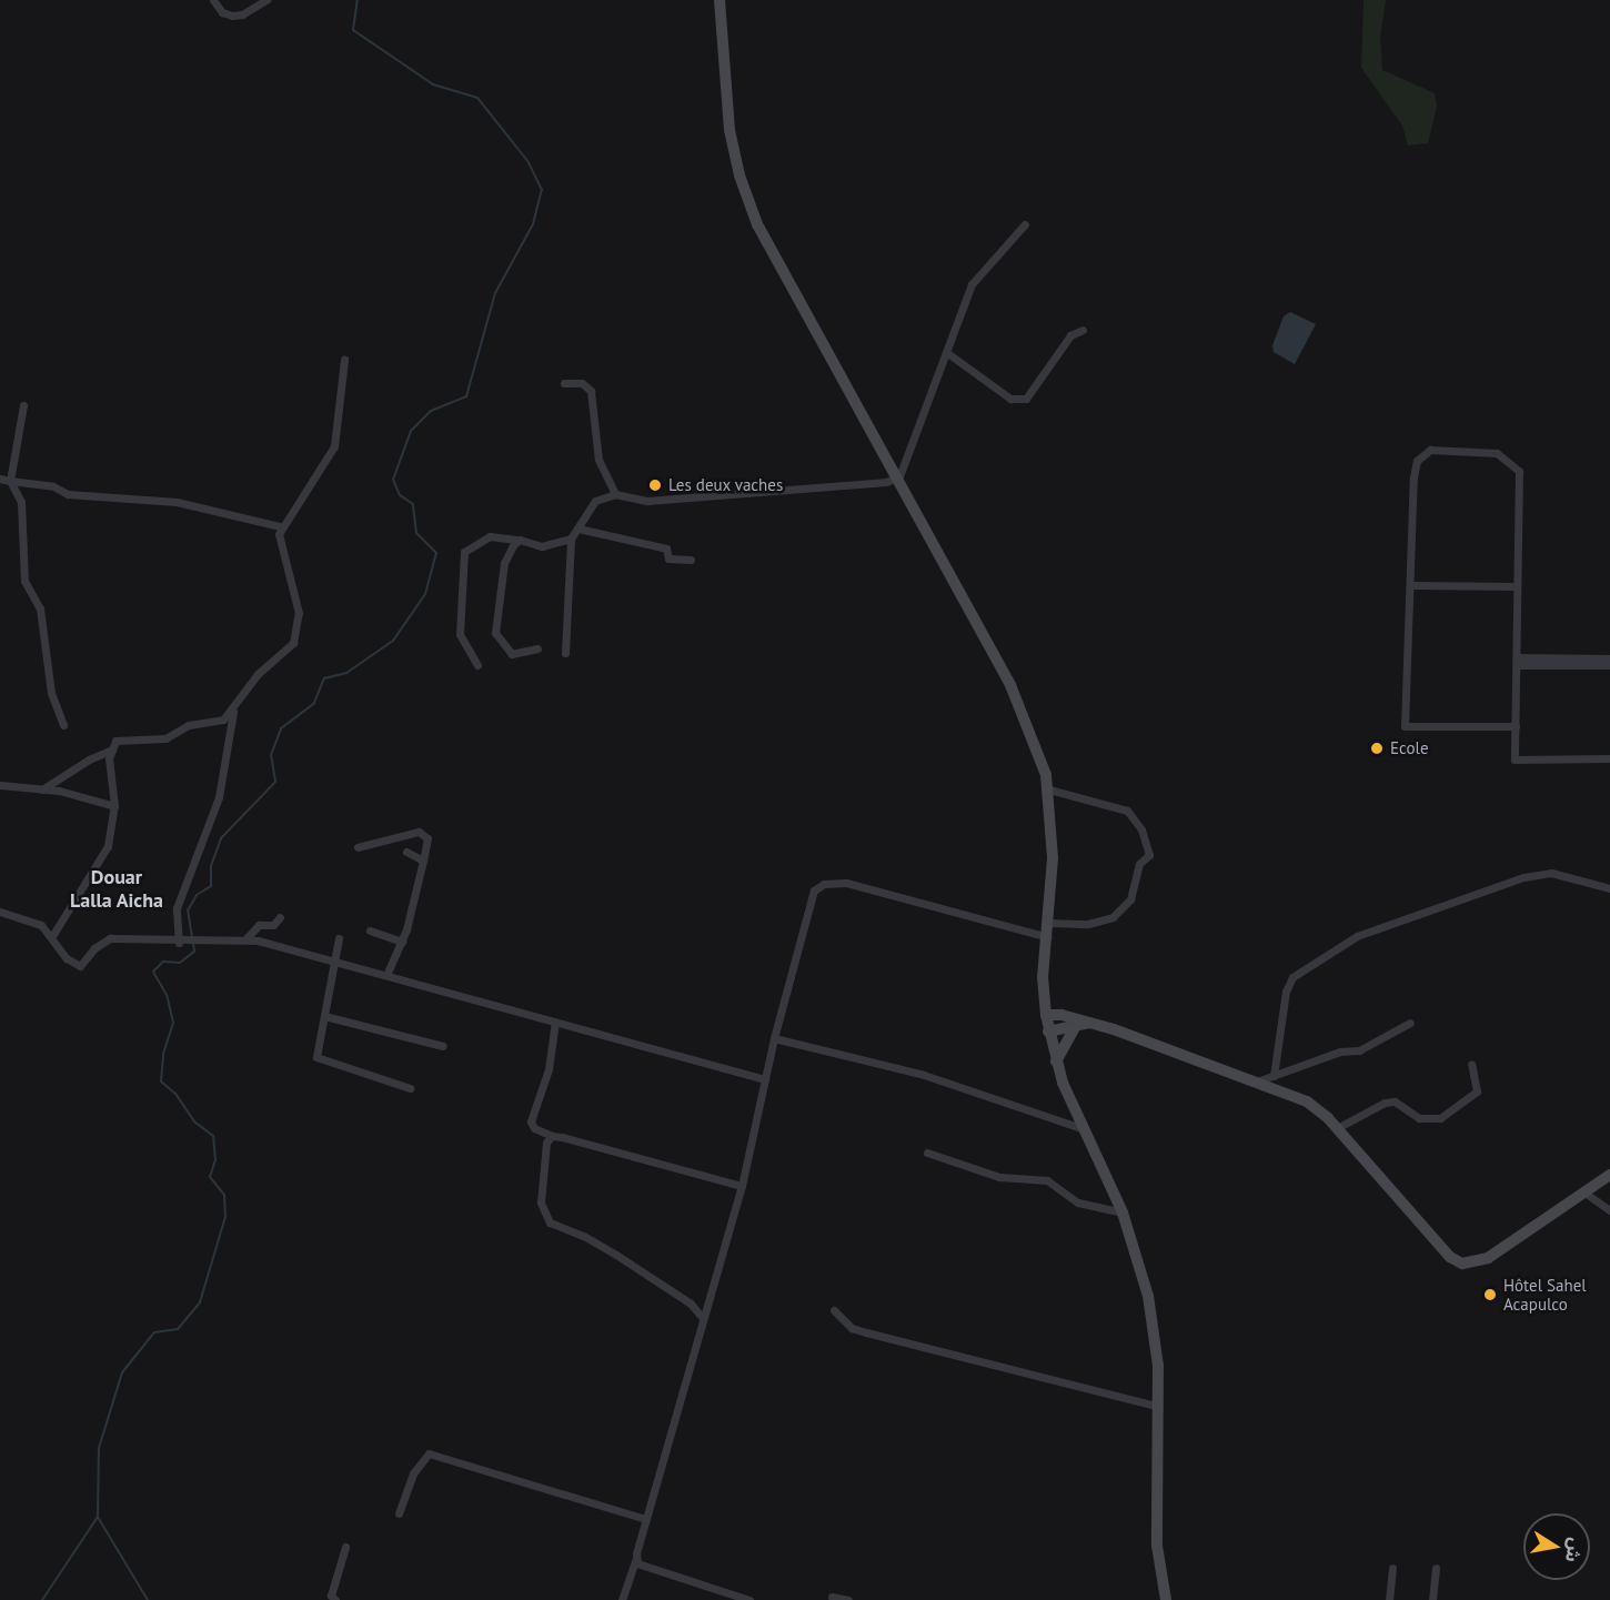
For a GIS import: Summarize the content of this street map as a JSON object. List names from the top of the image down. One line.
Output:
{"districts":["Douar Lalla Aicha"],"places":["Les deux vaches","Ecole","Hôtel Sahel Acapulco"],"north":"right"}
